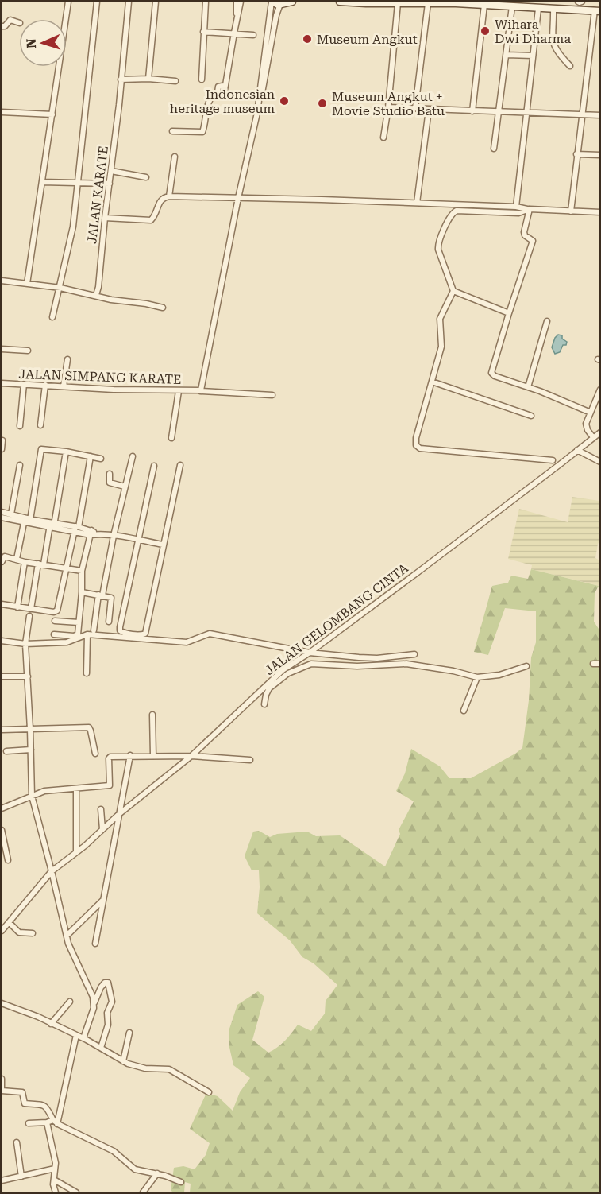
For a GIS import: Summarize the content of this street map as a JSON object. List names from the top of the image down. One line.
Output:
{"streets":{"street":["JALAN KARATE","JALAN SIMPANG KARATE","JALAN GELOMBANG CINTA"]},"places":["Wihara Dwi Dharma","Museum Angkut","Indonesian heritage museum","Museum Angkut + Movie Studio Batu"],"north":"left"}
